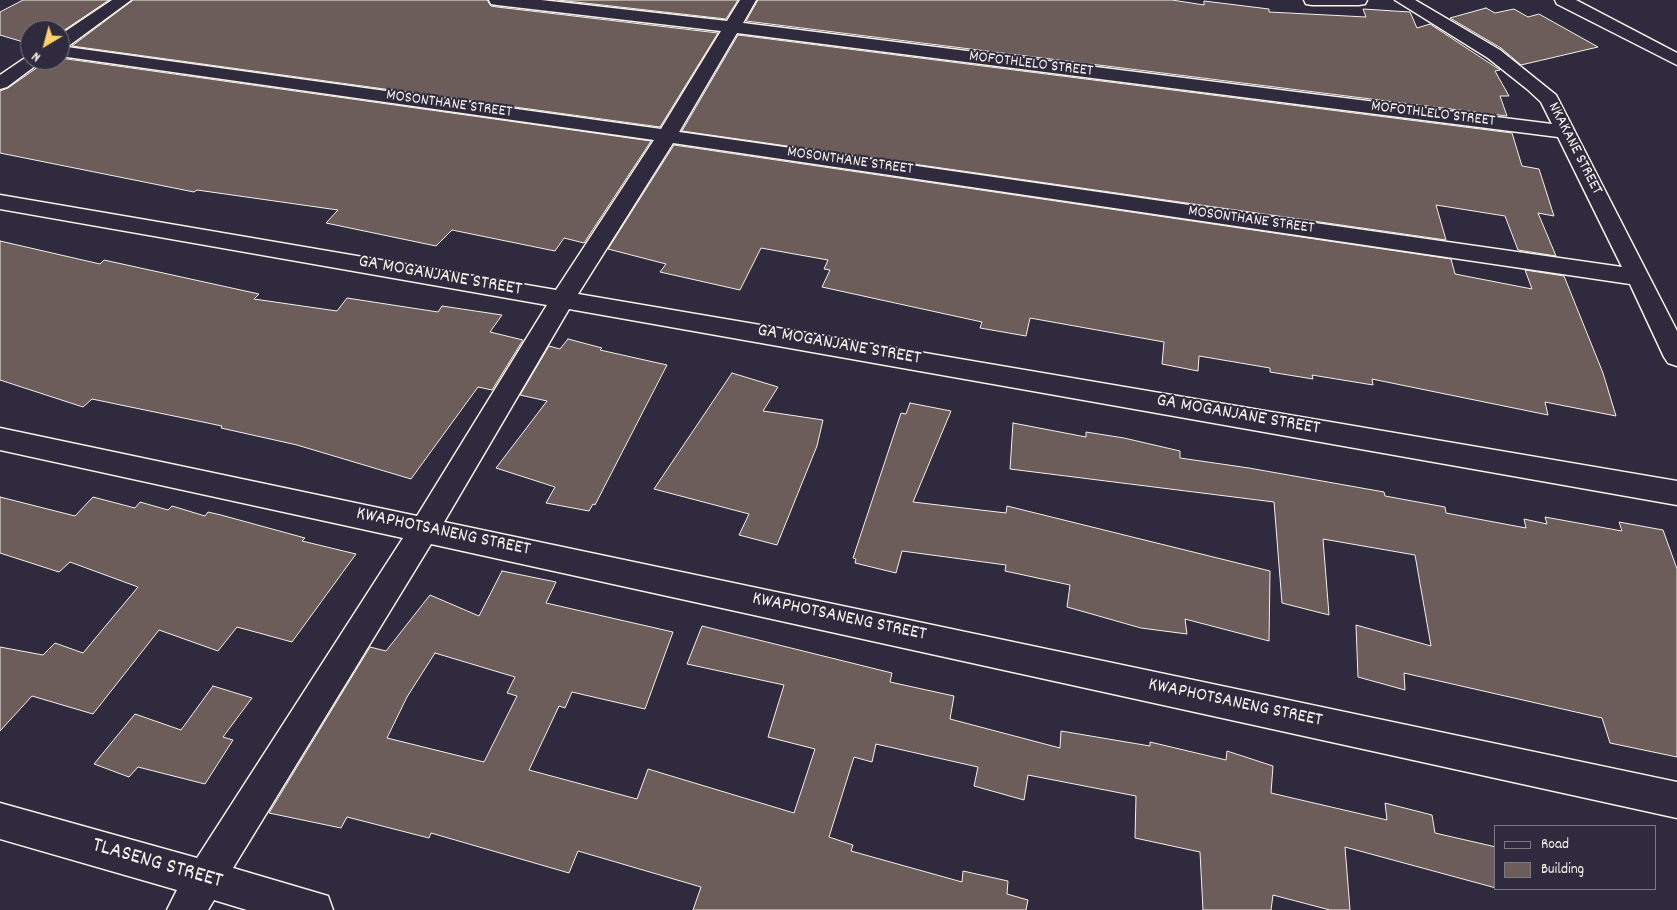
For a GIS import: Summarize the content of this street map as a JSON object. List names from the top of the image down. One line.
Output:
{"streets":{"street":["MOFOTHLELO STREET","MOSONTHANE STREET","NKAKANE STREET","GA MOGANJANE STREET","KWAPHOTSANENG STREET","TLASENG STREET"]},"crossings":[["MOFOTHLELO STREET","NKAKANE STREET"],["MOSONTHANE STREET","NKAKANE STREET"]],"legend":["Road","Building"],"north":"bottom left"}
